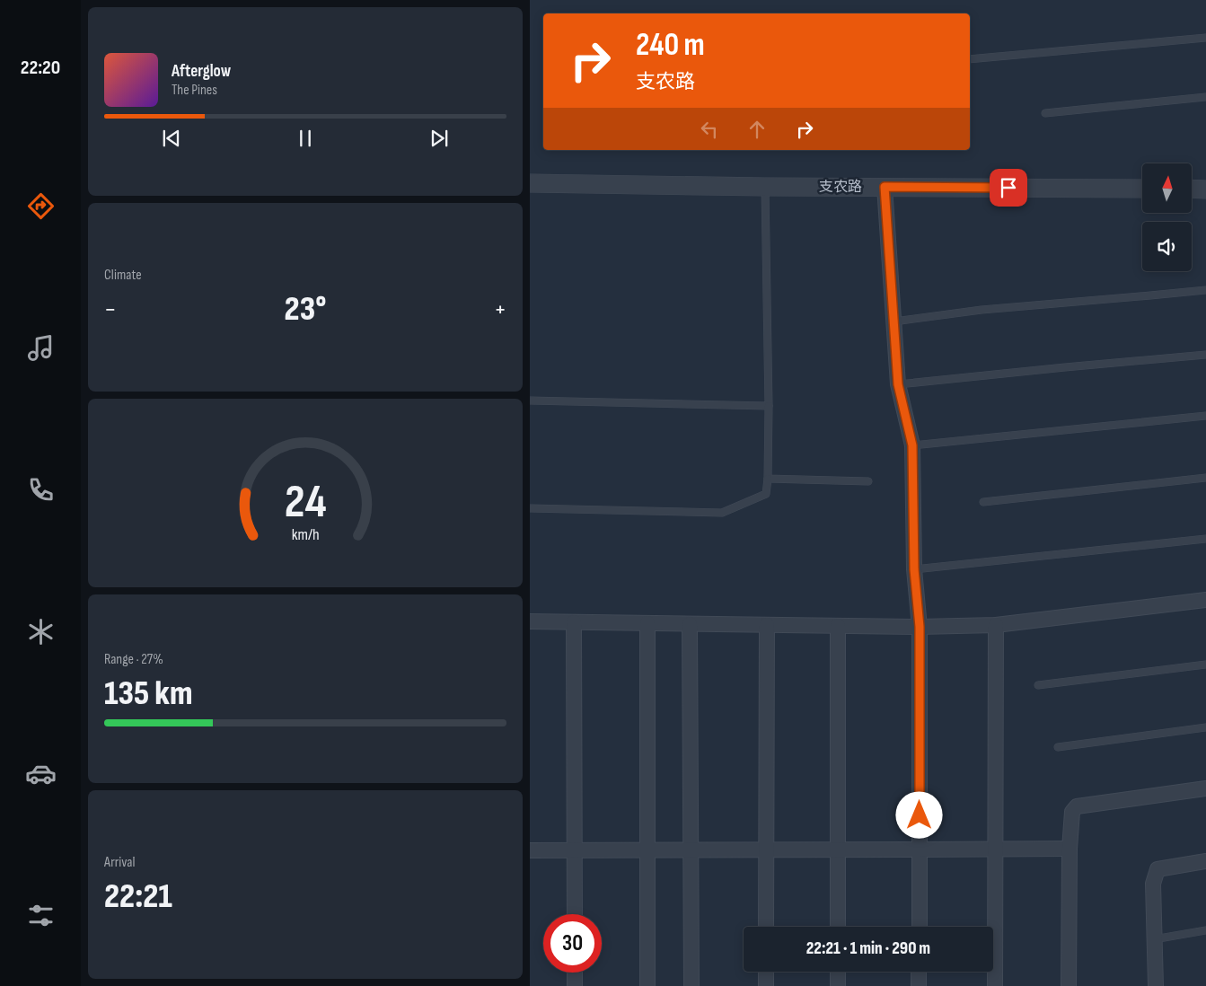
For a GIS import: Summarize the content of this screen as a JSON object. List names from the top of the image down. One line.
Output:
{"streets":{"street":["支农路"]},"north":"top","page":{"tabs":"22:20","turn":["240 m","支农路"],"song":["Afterglow","The Pines"],"tile":["Climate",["Range · 27%","135 km"],["Arrival","22:21"]],"heat":["−","23°","+"],"limit":"30","trip":"22:21 · 1 min · 290 m","gauge":["24","km/h"]}}
